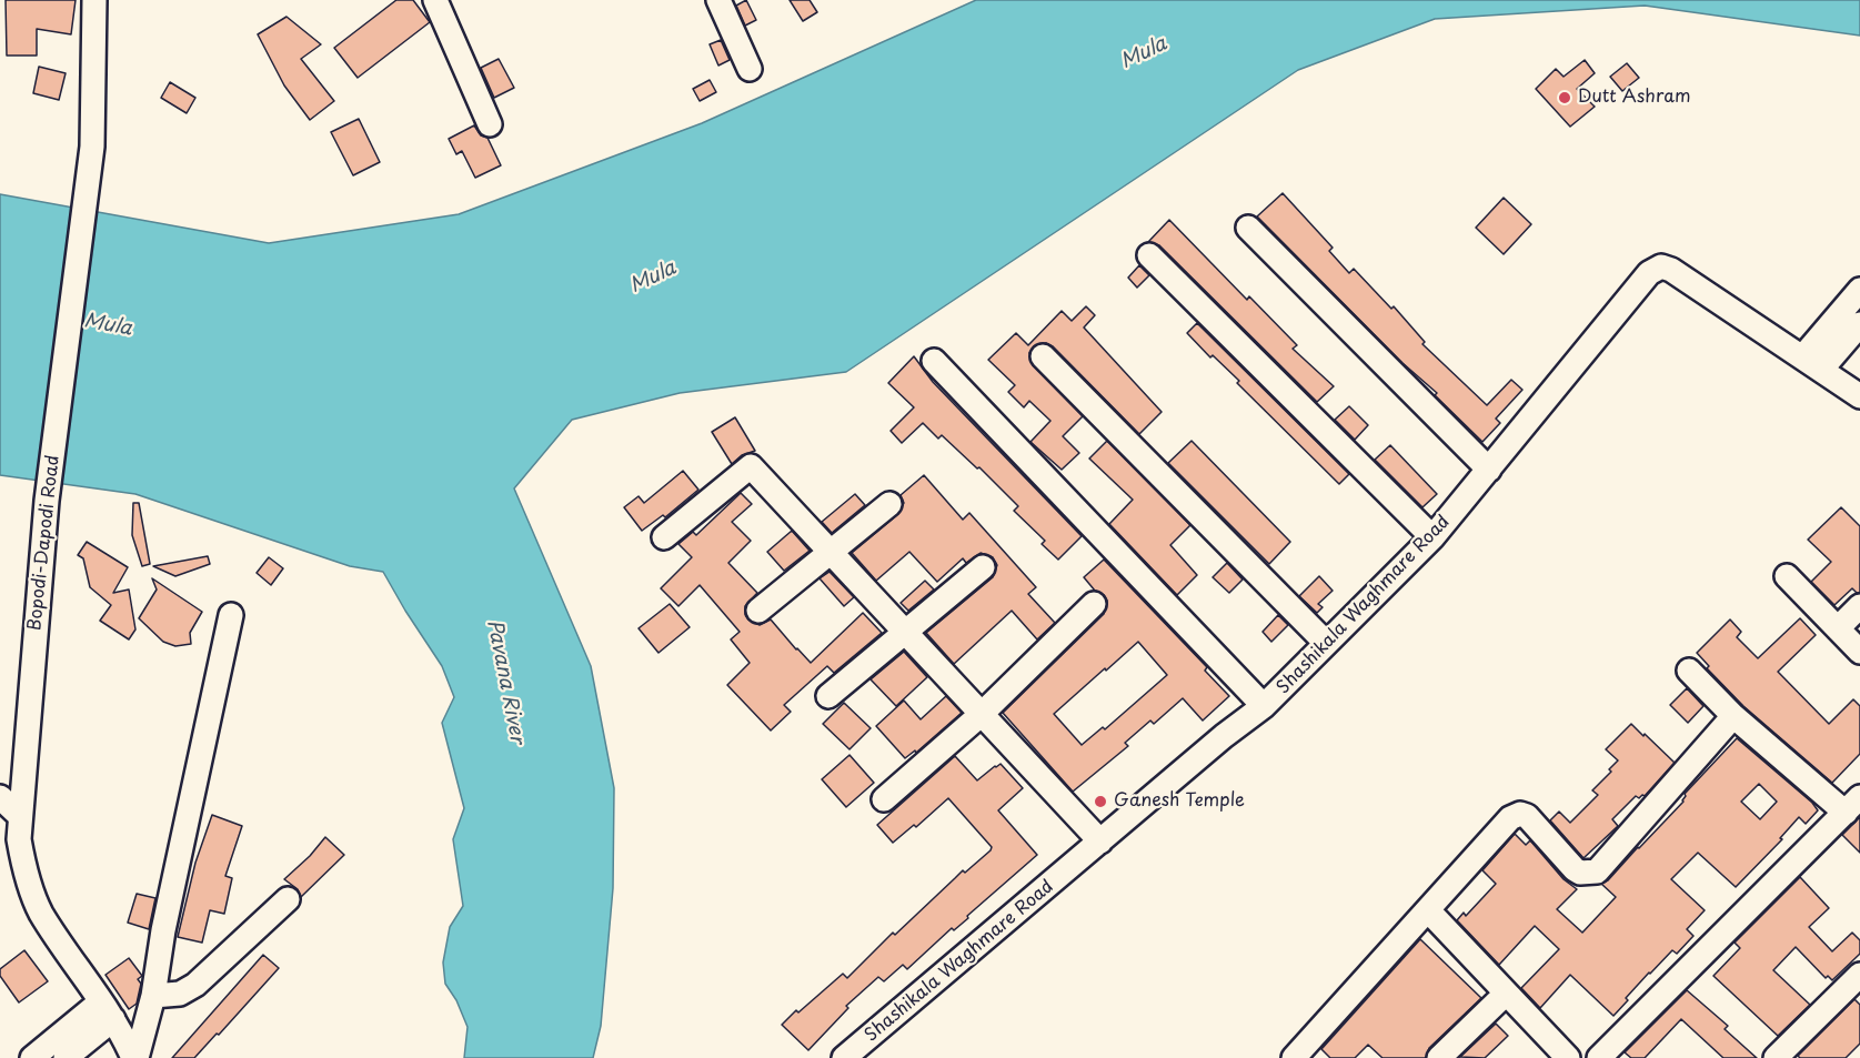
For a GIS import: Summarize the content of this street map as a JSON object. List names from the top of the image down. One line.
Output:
{"streets":{"street":["Bopodi-Dapodi Road","Shashikala Waghmare Road"]},"water":["Mula","Pavana River"],"places":["Dutt Ashram","Ganesh Temple"]}
